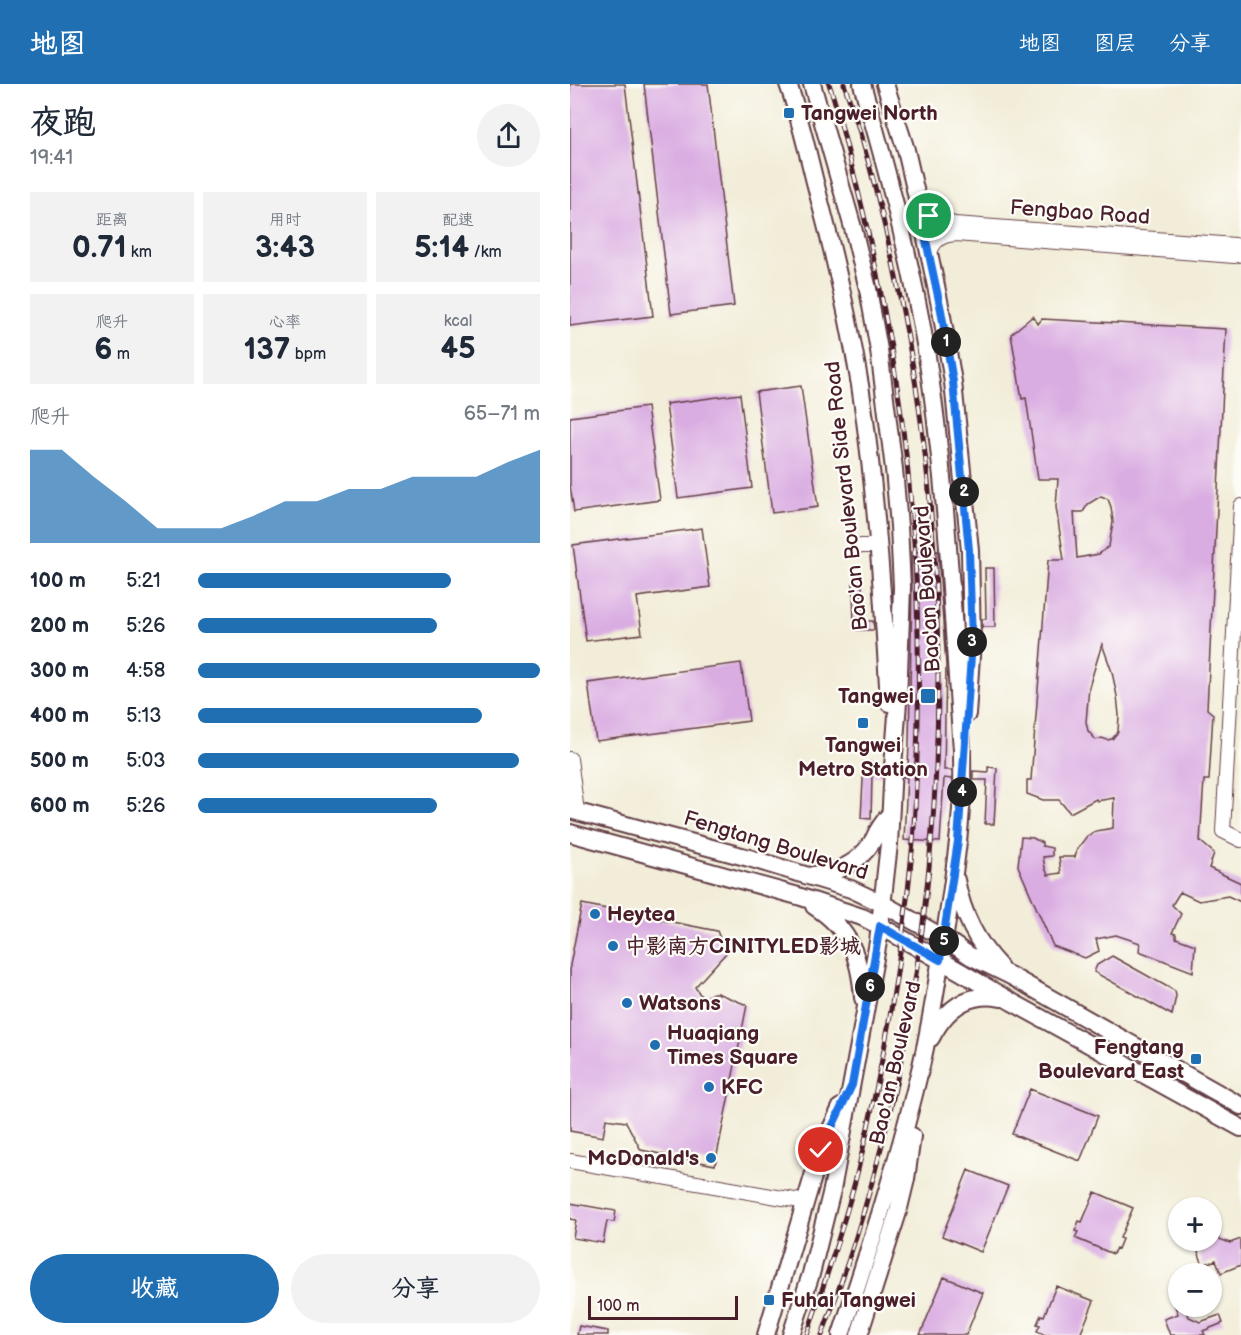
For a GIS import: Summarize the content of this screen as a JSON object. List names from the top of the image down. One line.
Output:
{"streets":{"main road":["Bao'an Boulevard Side Road","Bao'an Boulevard","Fengtang Boulevard"],"street":["Fengbao Road"]},"crossings":[["Bao'an Boulevard Side Road","Bao'an Boulevard"],["Bao'an Boulevard","Fengtang Boulevard"]],"places":{"transit":["Tangwei North","Tangwei","Tangwei Metro Station","Fengtang Boulevard East","Fuhai Tangwei"],"other":["Heytea","中影南方CINITYLED影城","Watsons","Huaqiang Times Square","KFC","McDonald's"]},"scale_bar":"100 m","page":{"header":"地图","nav":["地图","图层","分享"],"heading":["夜跑","19:41"],"stats":[["距离","0.71 km"],["用时","3:43"],["配速","5:14 /km"],["爬升","6 m"],["心率","137 bpm"],["kcal","45"]],"pins":["1","2","3","4","5","6"],"chart":["爬升","65–71 m"],"list":[{"name":"100 m","note":"5:21"},{"name":"200 m","note":"5:26"},{"name":"300 m","note":"4:58"},{"name":"400 m","note":"5:13"},{"name":"500 m","note":"5:03"},{"name":"600 m","note":"5:26"}],"map_buttons":["+","−"],"buttons":["收藏","分享"],"scale":"100 m"}}
